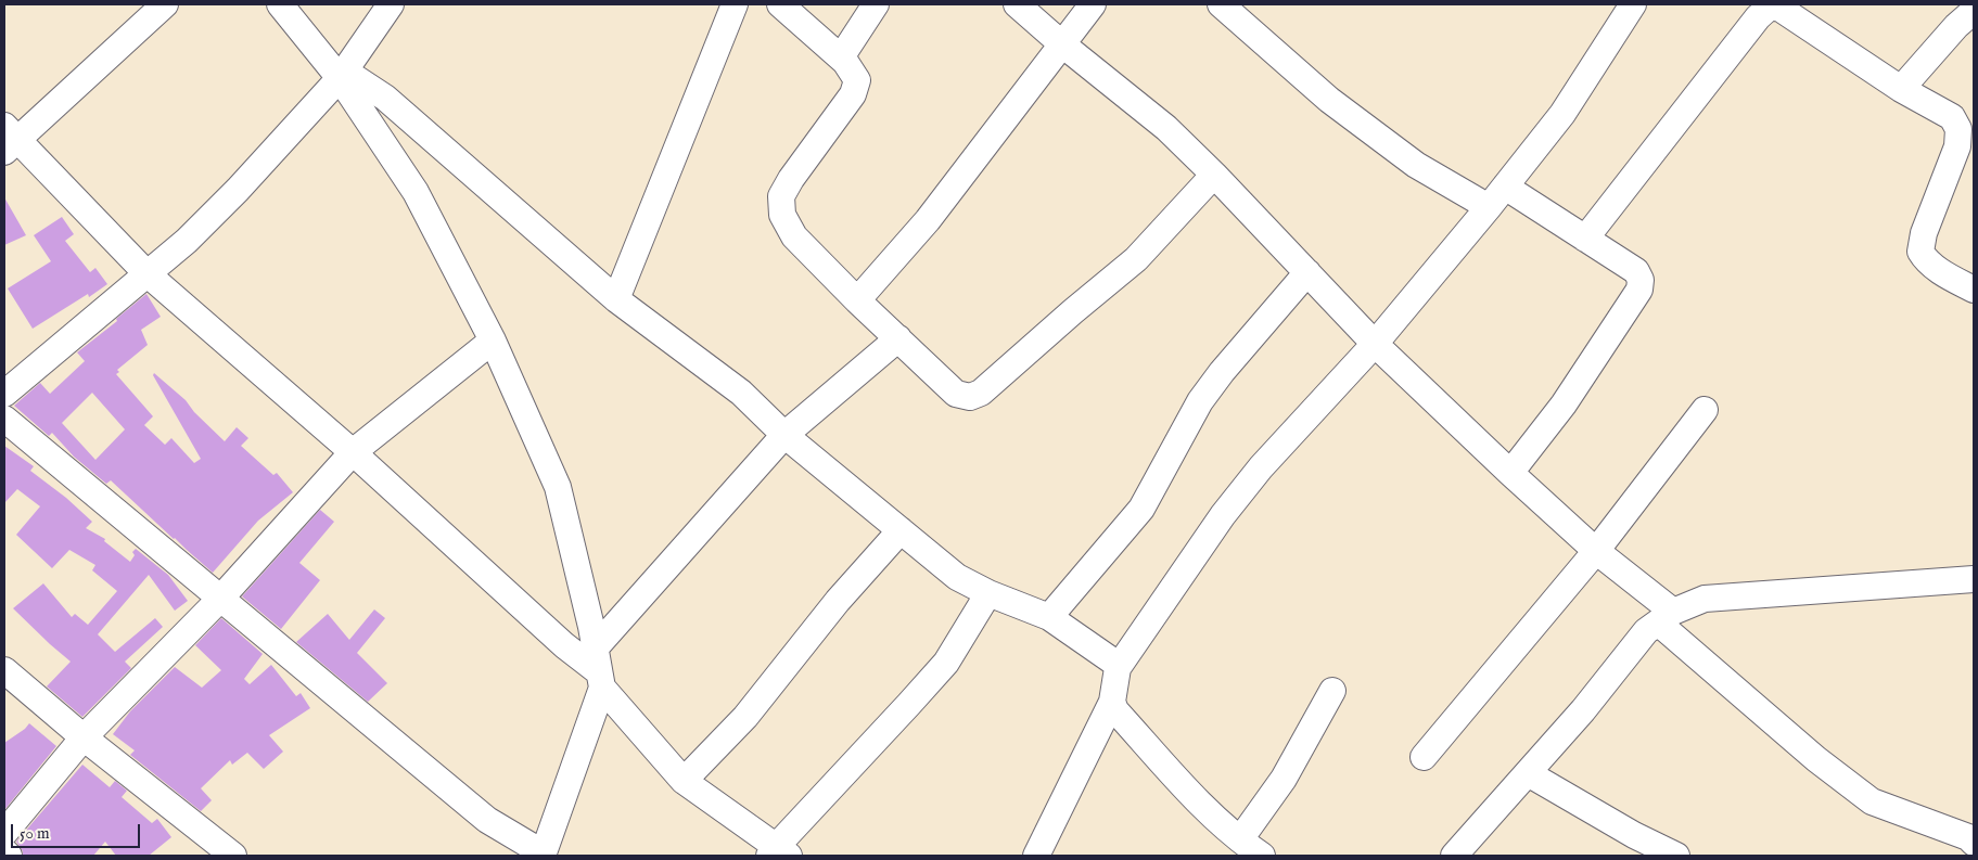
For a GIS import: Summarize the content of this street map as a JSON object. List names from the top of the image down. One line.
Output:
{"scale_bar":"50 m"}
